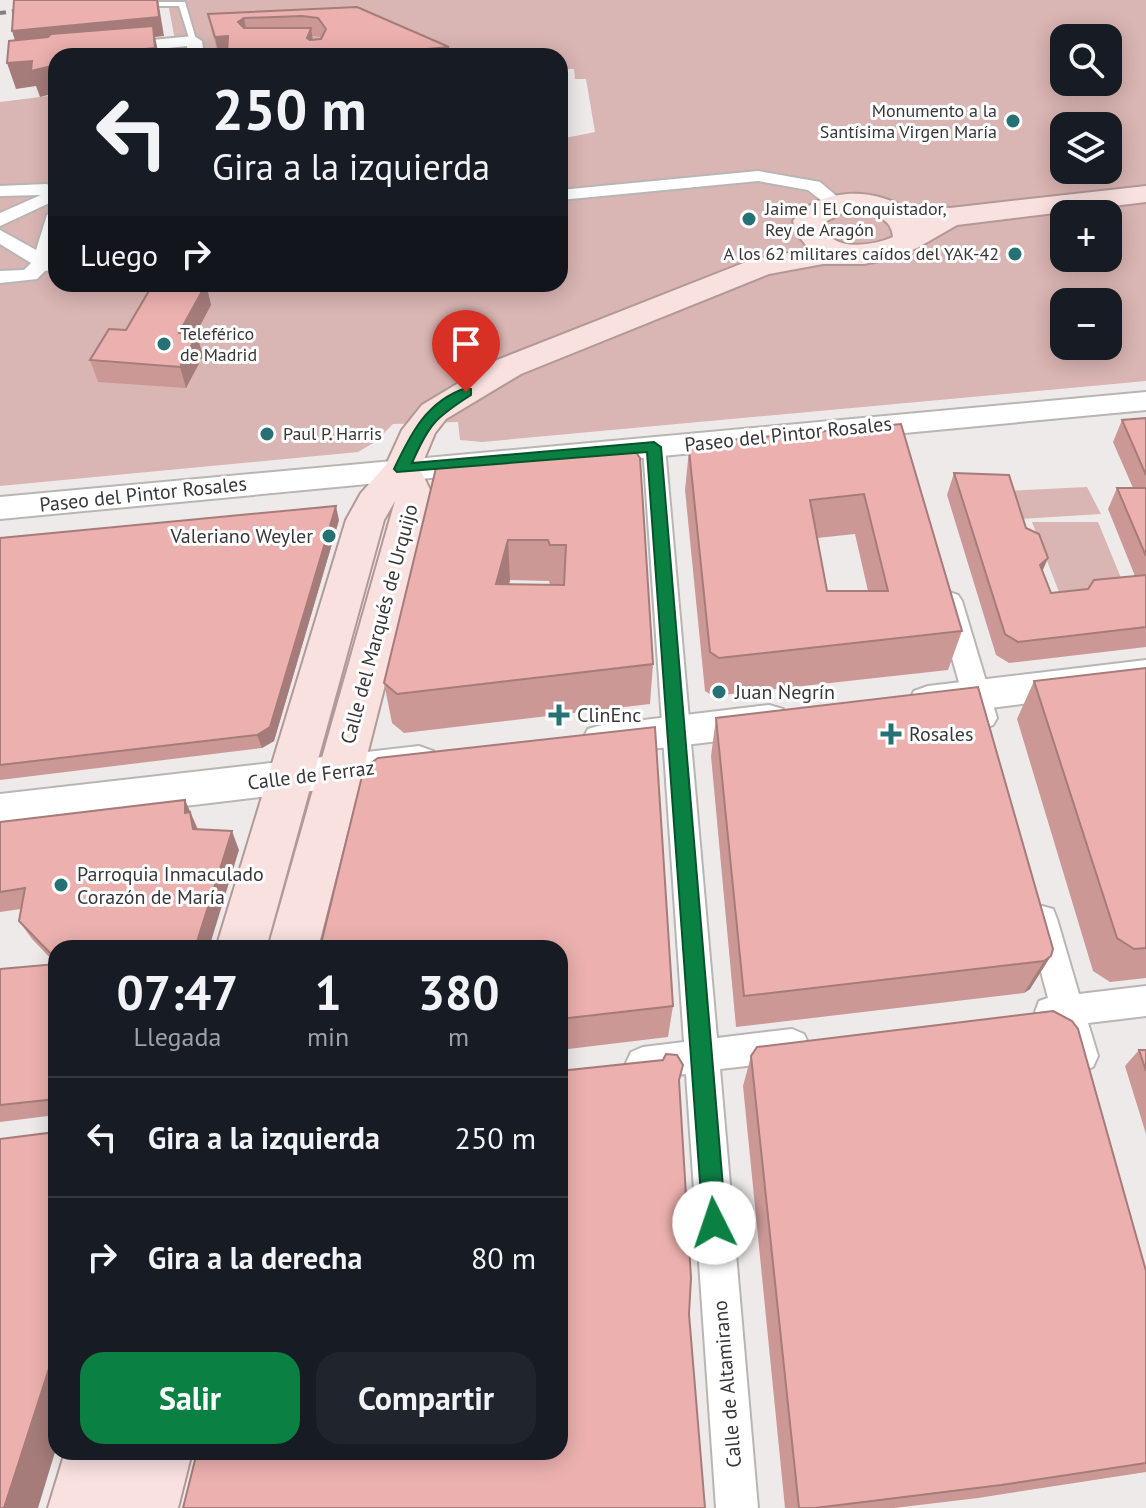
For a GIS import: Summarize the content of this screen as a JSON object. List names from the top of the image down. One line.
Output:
{"streets":{"main road":["Paseo del Pintor Rosales","Calle del Marqués de Urquijo","Calle de Ferraz"],"street":["Calle de Altamirano"]},"crossings":[["Paseo del Pintor Rosales","Calle del Marqués de Urquijo"],["Paseo del Pintor Rosales","Calle de Altamirano"],["Calle del Marqués de Urquijo","Calle de Ferraz"]],"places":{"other":["Monumento a la Santísima Virgen María","Jaime I El Conquistador, Rey de Aragón","A los 62 militares caídos del YAK-42","Teleférico de Madrid","Paul P. Harris","Valeriano Weyler","Juan Negrín","Parroquia Inmaculado Corazón de María"],"health":["ClinEnc","Rosales"]},"page":{"map_buttons":["+","−"],"turn":["250 m","Gira a la izquierda"],"then":"Luego","eta":["07:47","Llegada","1","min","380","m"],"list":[{"name":"Gira a la izquierda","value":"250 m"},{"name":"Gira a la derecha","value":"80 m"}],"buttons":["Salir","Compartir"]}}
